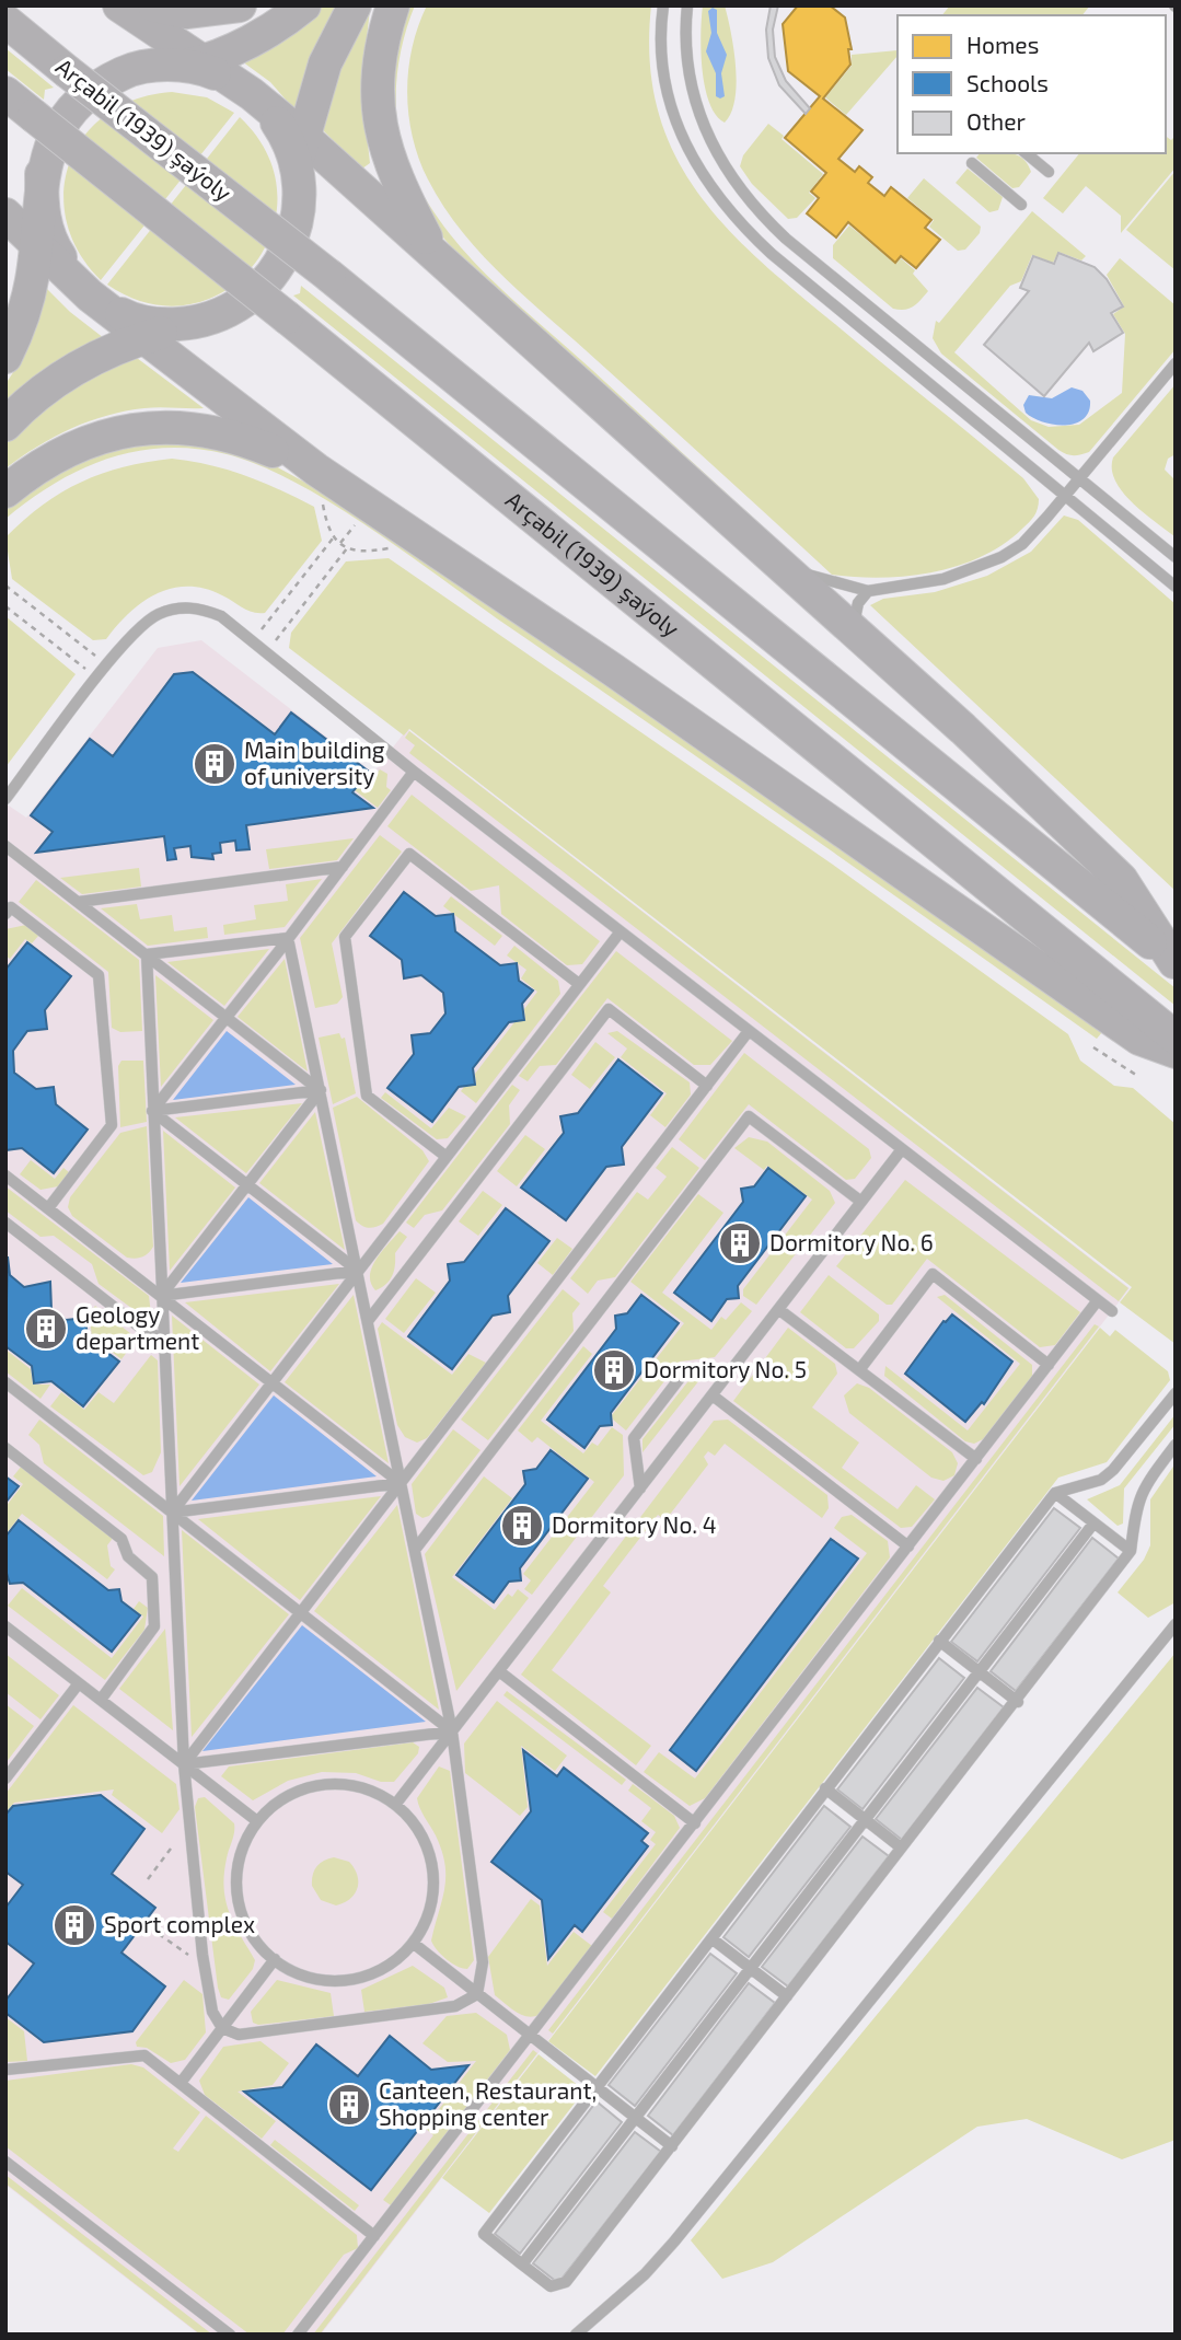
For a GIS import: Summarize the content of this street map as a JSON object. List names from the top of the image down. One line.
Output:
{"streets":{"main road":["Arçabil (1939) şaýoly"]},"places":{"building":["Main building of university","Dormitory No. 6","Geology department","Dormitory No. 5","Dormitory No. 4","Sport complex","Canteen, Restaurant, Shopping center"]},"legend":["Homes","Schools","Other"]}
